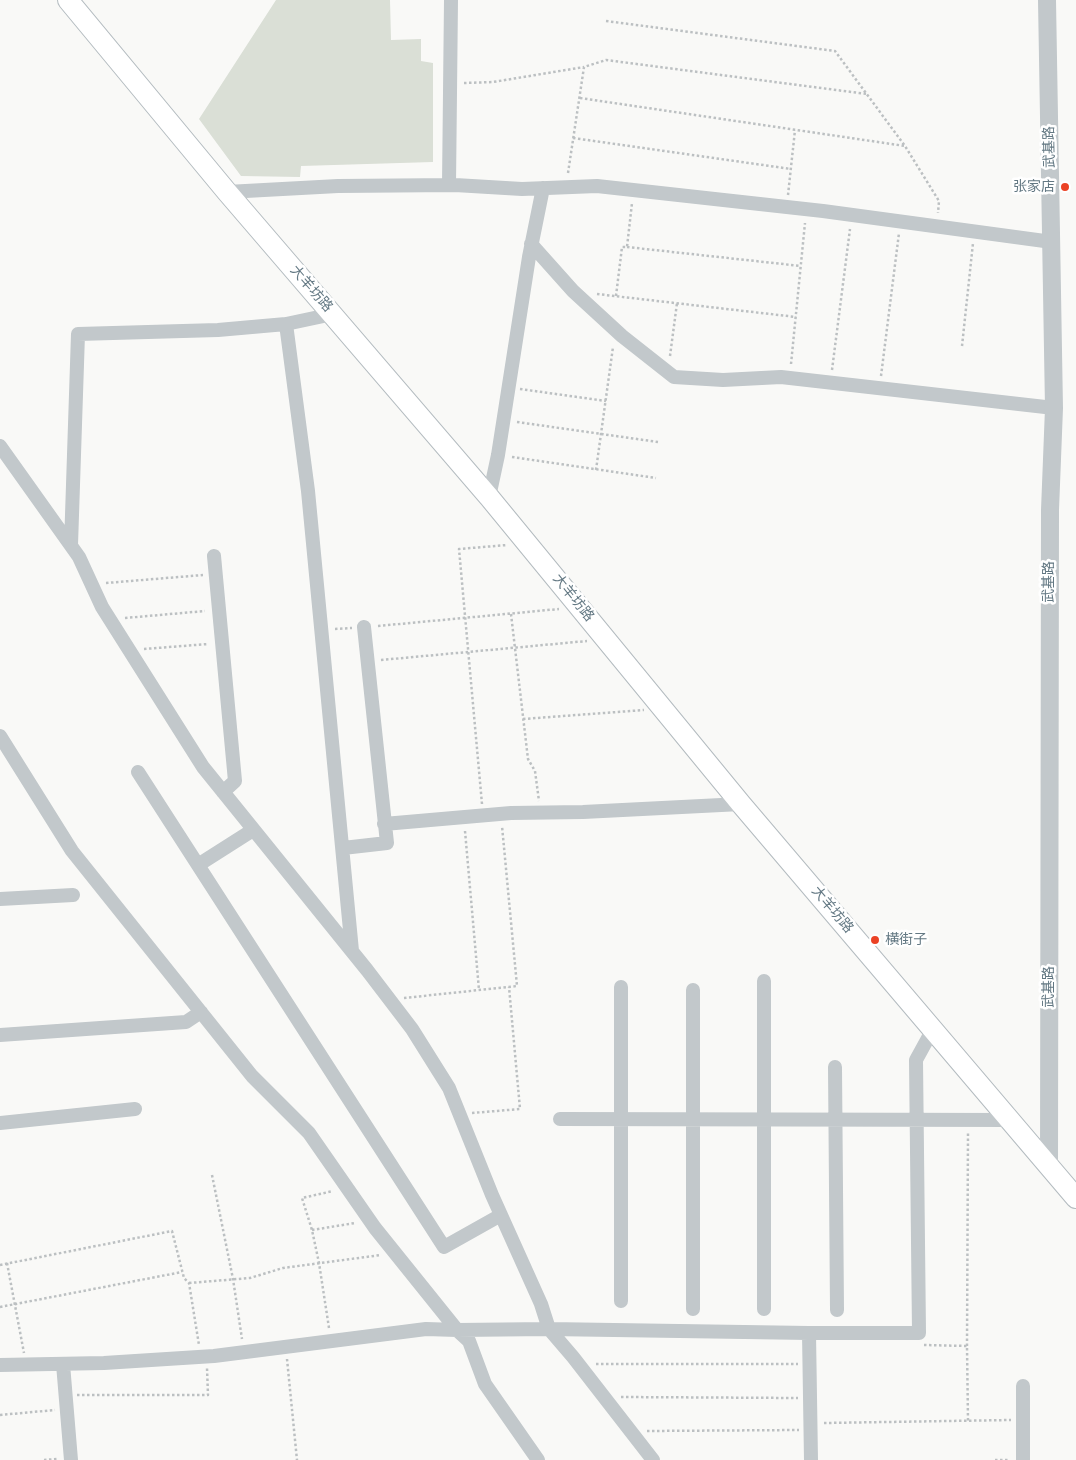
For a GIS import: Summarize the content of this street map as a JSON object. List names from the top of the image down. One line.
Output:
{"streets":{"main road":["大羊坊路"],"street":["武基路"]},"crossings":[["武基路","大羊坊路"]],"places":["张家店","横街子"]}
